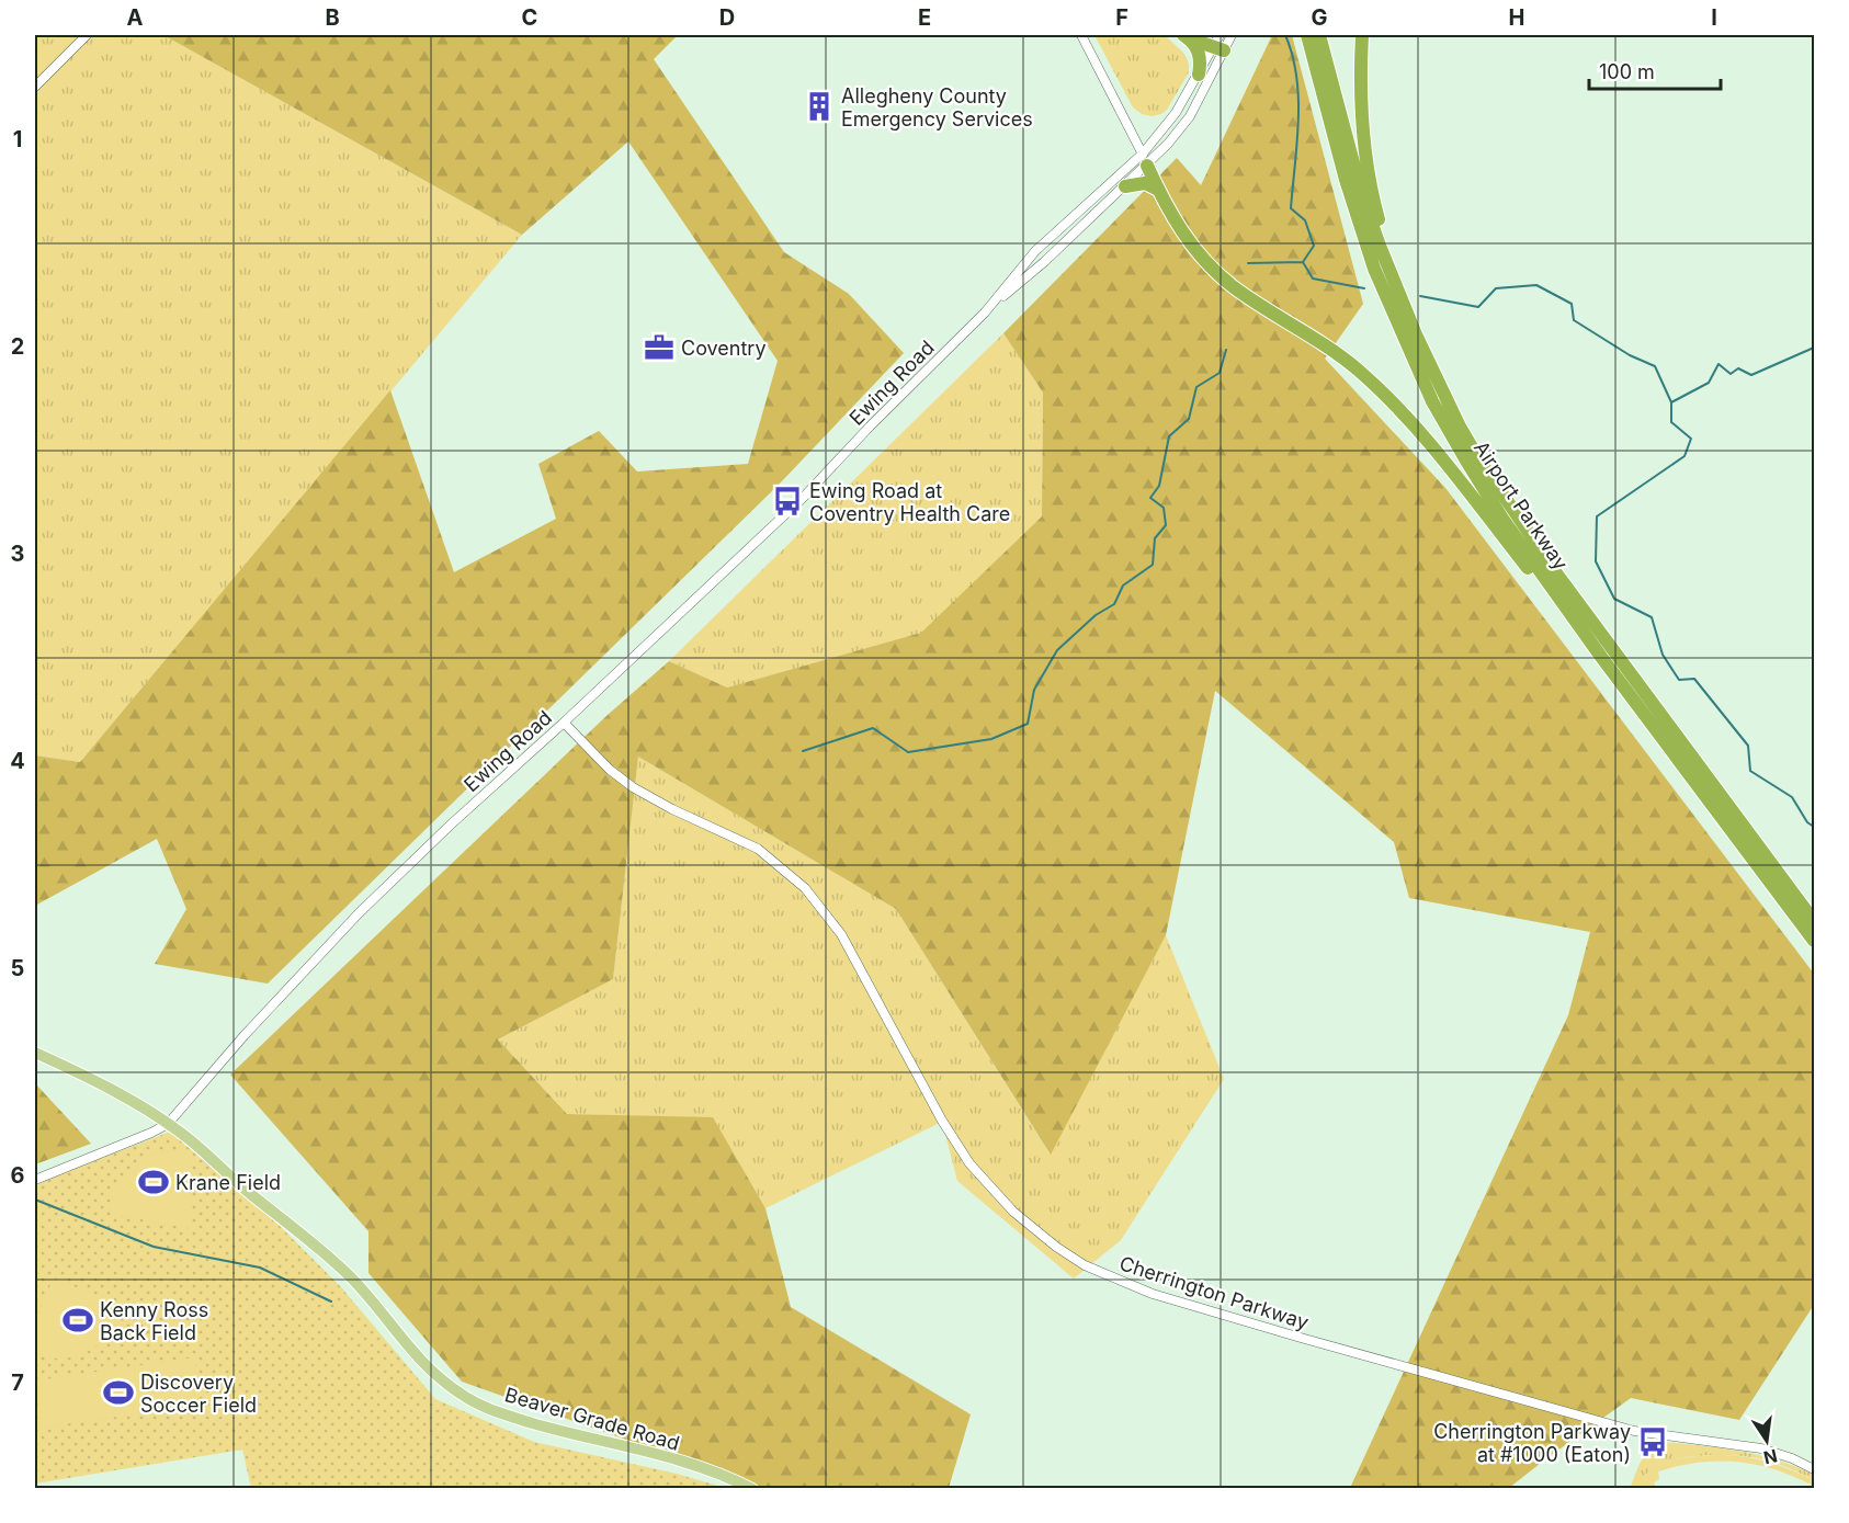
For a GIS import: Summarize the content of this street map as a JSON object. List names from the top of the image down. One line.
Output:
{"streets":{"highway":["Airport Parkway"],"main road":["Beaver Grade Road"],"street":["Ewing Road","Cherrington Parkway"]},"crossings":[["Ewing Road","Cherrington Parkway"],["Ewing Road","Beaver Grade Road"]],"places":{"building":["Allegheny County Emergency Services"],"office":["Coventry"],"bus stop":["Ewing Road at Coventry Health Care","Cherrington Parkway at #1000 (Eaton)"],"sports":["Krane Field","Kenny Ross Back Field","Discovery Soccer Field"]},"scale_bar":"100 m","north":"bottom","grid":{"columns":["A","B","C","D","E","F","G","H","I"],"rows":["1","2","3","4","5","6","7"]}}
